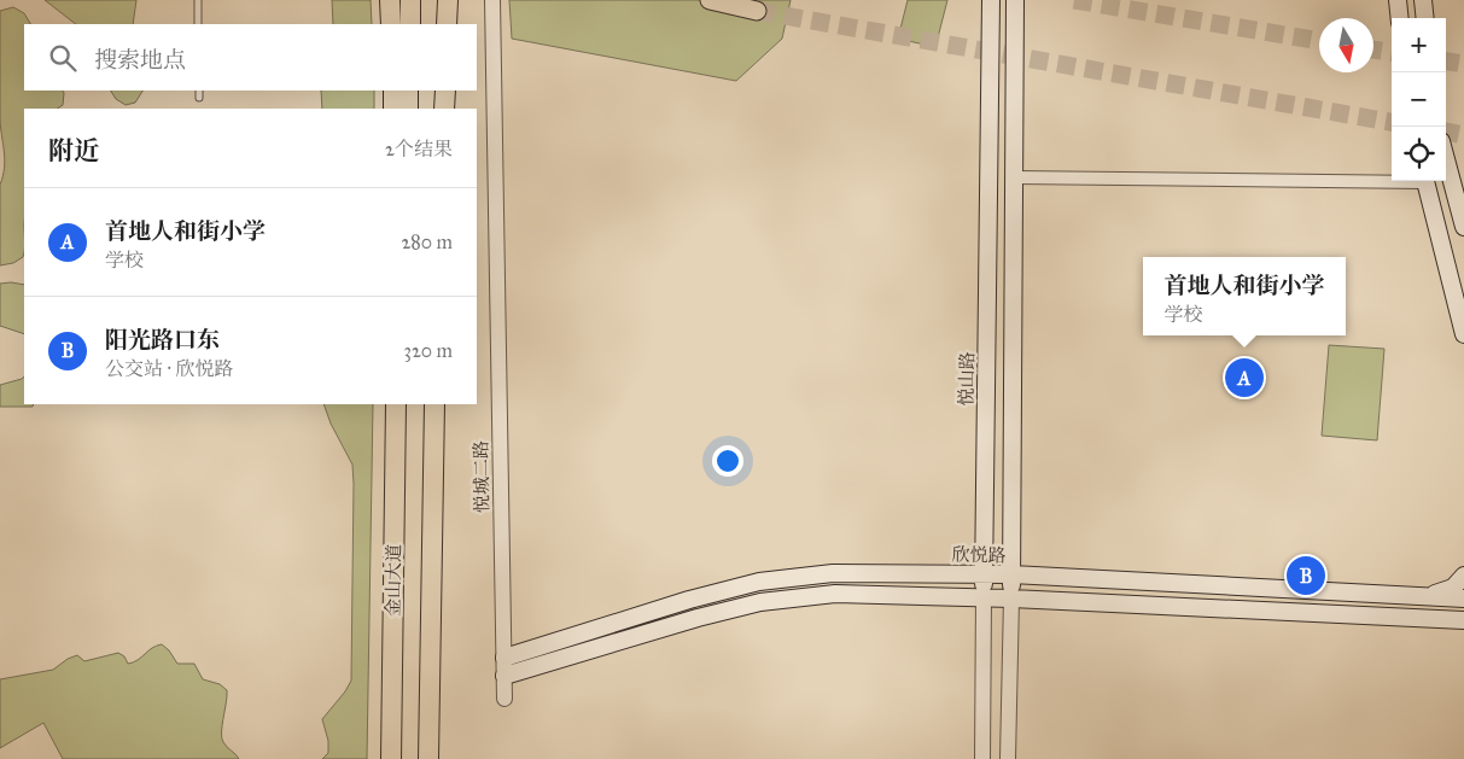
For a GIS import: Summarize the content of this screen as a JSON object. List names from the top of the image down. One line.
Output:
{"streets":{"highway":["金山大道"],"main road":["悦山路","欣悦路"],"street":["悦城二路"]},"crossings":[["悦山路","欣悦路"],["悦城二路","欣悦路"]],"north":"bottom","page":{"map_buttons":["+","−"],"search":"搜索地点","heading":["附近","2个结果"],"list":[{"mark":"A","name":"首地人和街小学","note":"学校","value":"280 m"},{"mark":"B","name":"阳光路口东","note":"公交站 · 欣悦路","value":"320 m"}],"popup":["首地人和街小学","学校"],"pins":["A","B"]}}
